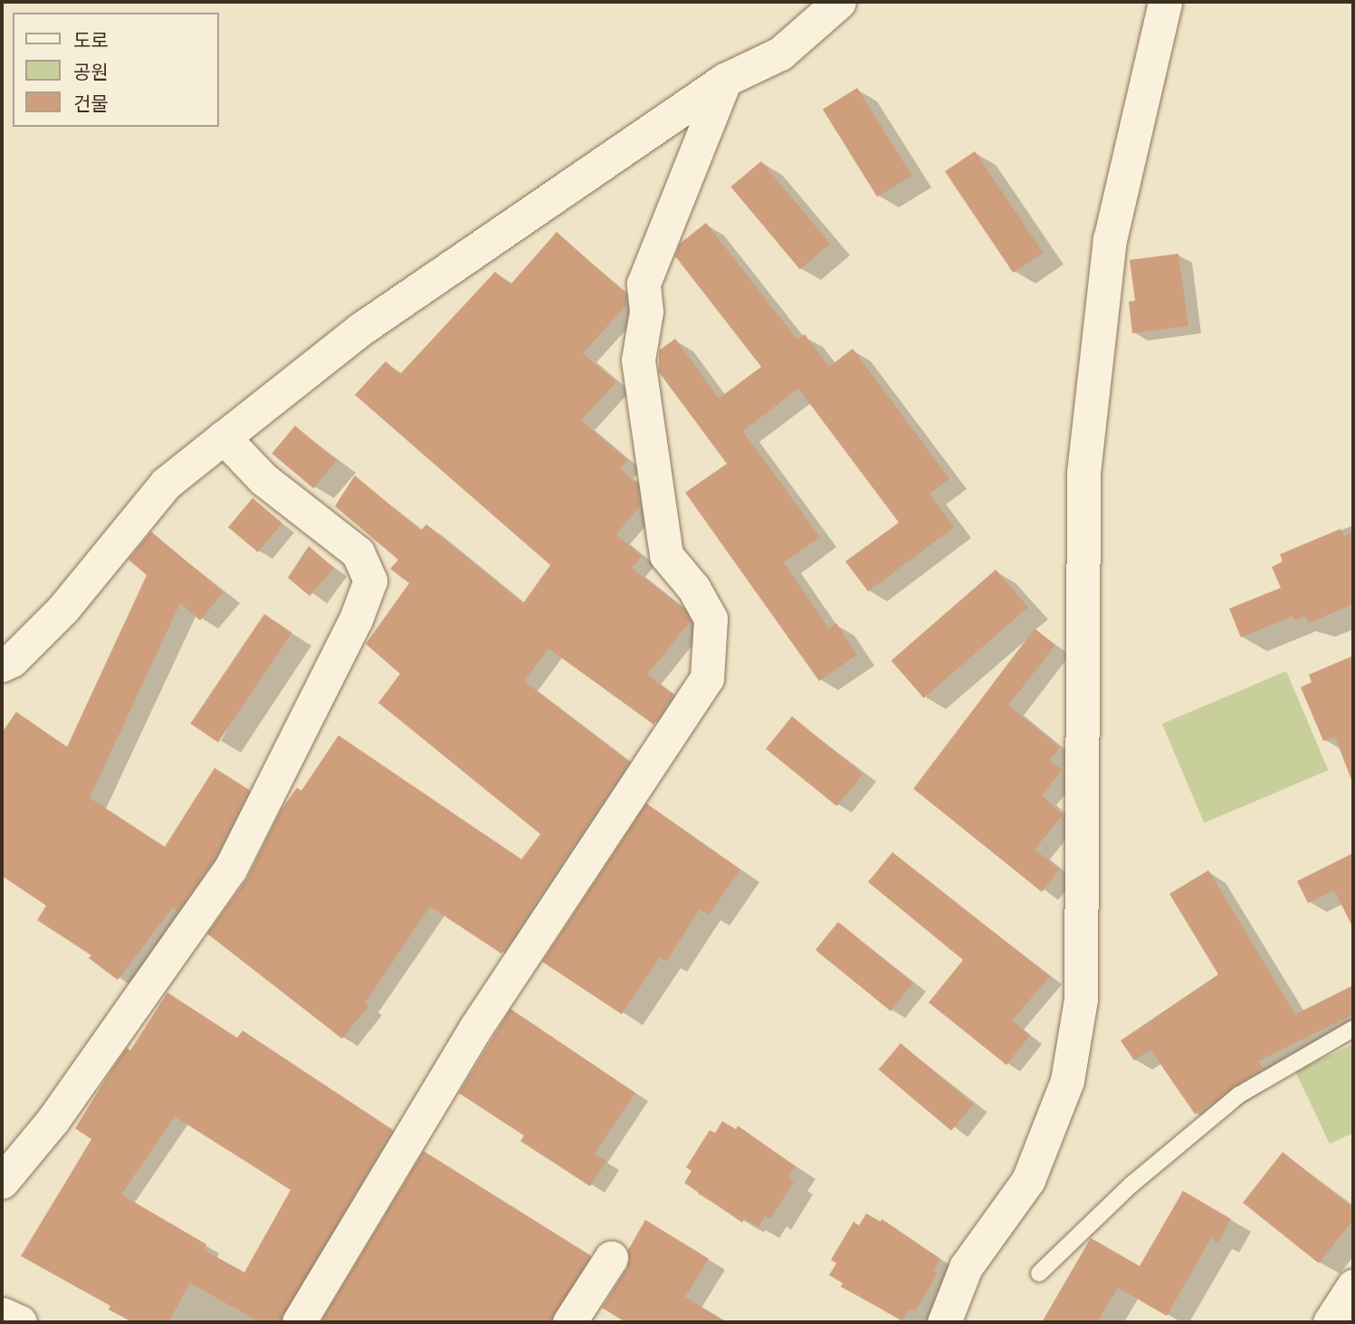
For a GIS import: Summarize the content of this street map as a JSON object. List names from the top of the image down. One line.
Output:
{"legend":["도로","공원","건물"]}
